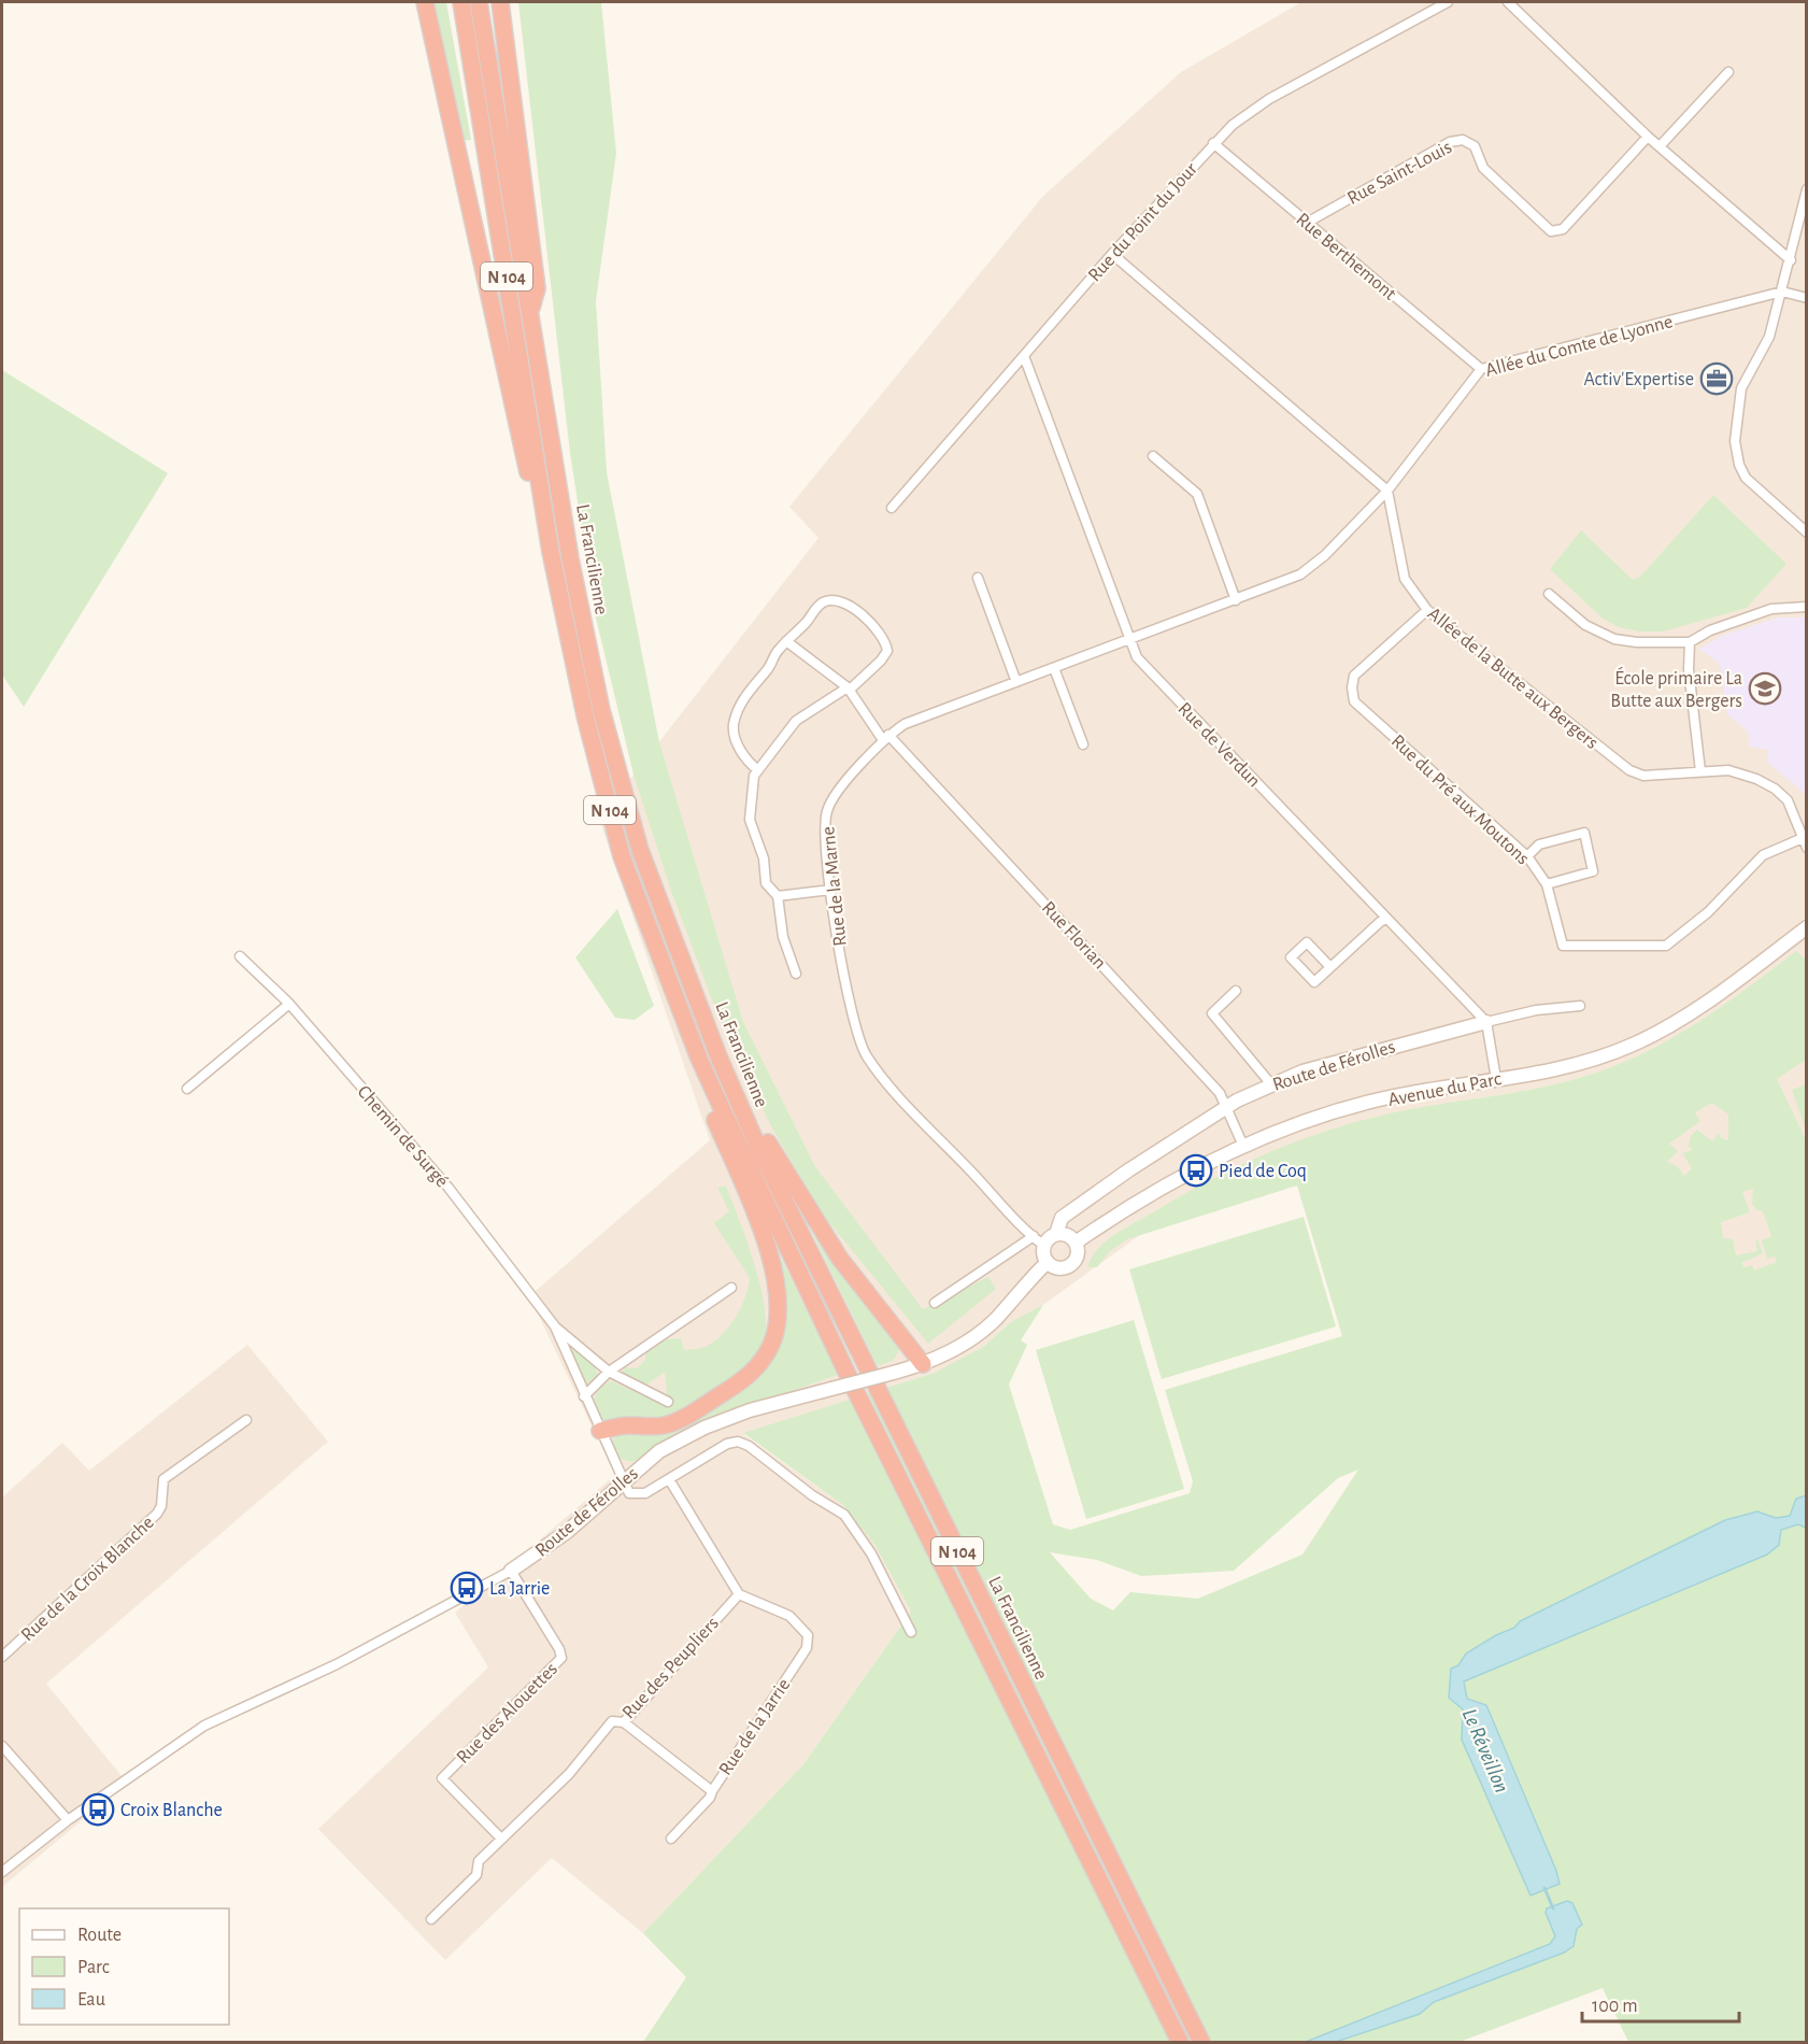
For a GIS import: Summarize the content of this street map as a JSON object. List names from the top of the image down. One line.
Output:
{"streets":{"highway":["N 104","La Francilienne"],"street":["Rue Saint-Louis","Rue du Point du Jour","Rue Berthemont","Allée du Comte de Lyonne","Allée de la Butte aux Bergers","Rue de Verdun","Rue du Pré aux Moutons","Rue de la Marne","Rue Florian","Route de Férolles","Avenue du Parc","Chemin de Surgé","Rue de la Croix Blanche","Rue des Peupliers","Rue des Alouettes","Rue de la Jarrie"]},"crossings":[["Rue Saint-Louis","Rue Berthemont"],["Rue du Point du Jour","Rue Berthemont"],["Rue du Point du Jour","Rue de Verdun"],["Rue Berthemont","Allée du Comte de Lyonne"],["Allée du Comte de Lyonne","Allée de la Butte aux Bergers"],["Allée du Comte de Lyonne","Rue de Verdun"],["Allée du Comte de Lyonne","Rue de la Marne"],["Allée de la Butte aux Bergers","Rue du Pré aux Moutons"],["Rue de Verdun","Rue de la Marne"],["Rue de Verdun","Route de Férolles"],["Rue de la Marne","Rue Florian"],["Rue de la Marne","Route de Férolles"],["Rue de la Marne","Avenue du Parc"],["Rue Florian","Route de Férolles"],["Rue Florian","Avenue du Parc"],["Route de Férolles","Avenue du Parc"],["Route de Férolles","Chemin de Surgé"],["Route de Férolles","Rue des Alouettes"],["Rue des Peupliers","Rue des Alouettes"],["Rue des Peupliers","Rue de la Jarrie"]],"water":["Le Réveillon"],"places":{"office":["Activ'Expertise"],"school or university":["École primaire La Butte aux Bergers"],"bus stop":["Pied de Coq","La Jarrie","Croix Blanche"]},"legend":["Route","Parc","Eau"],"scale_bar":"100 m"}
